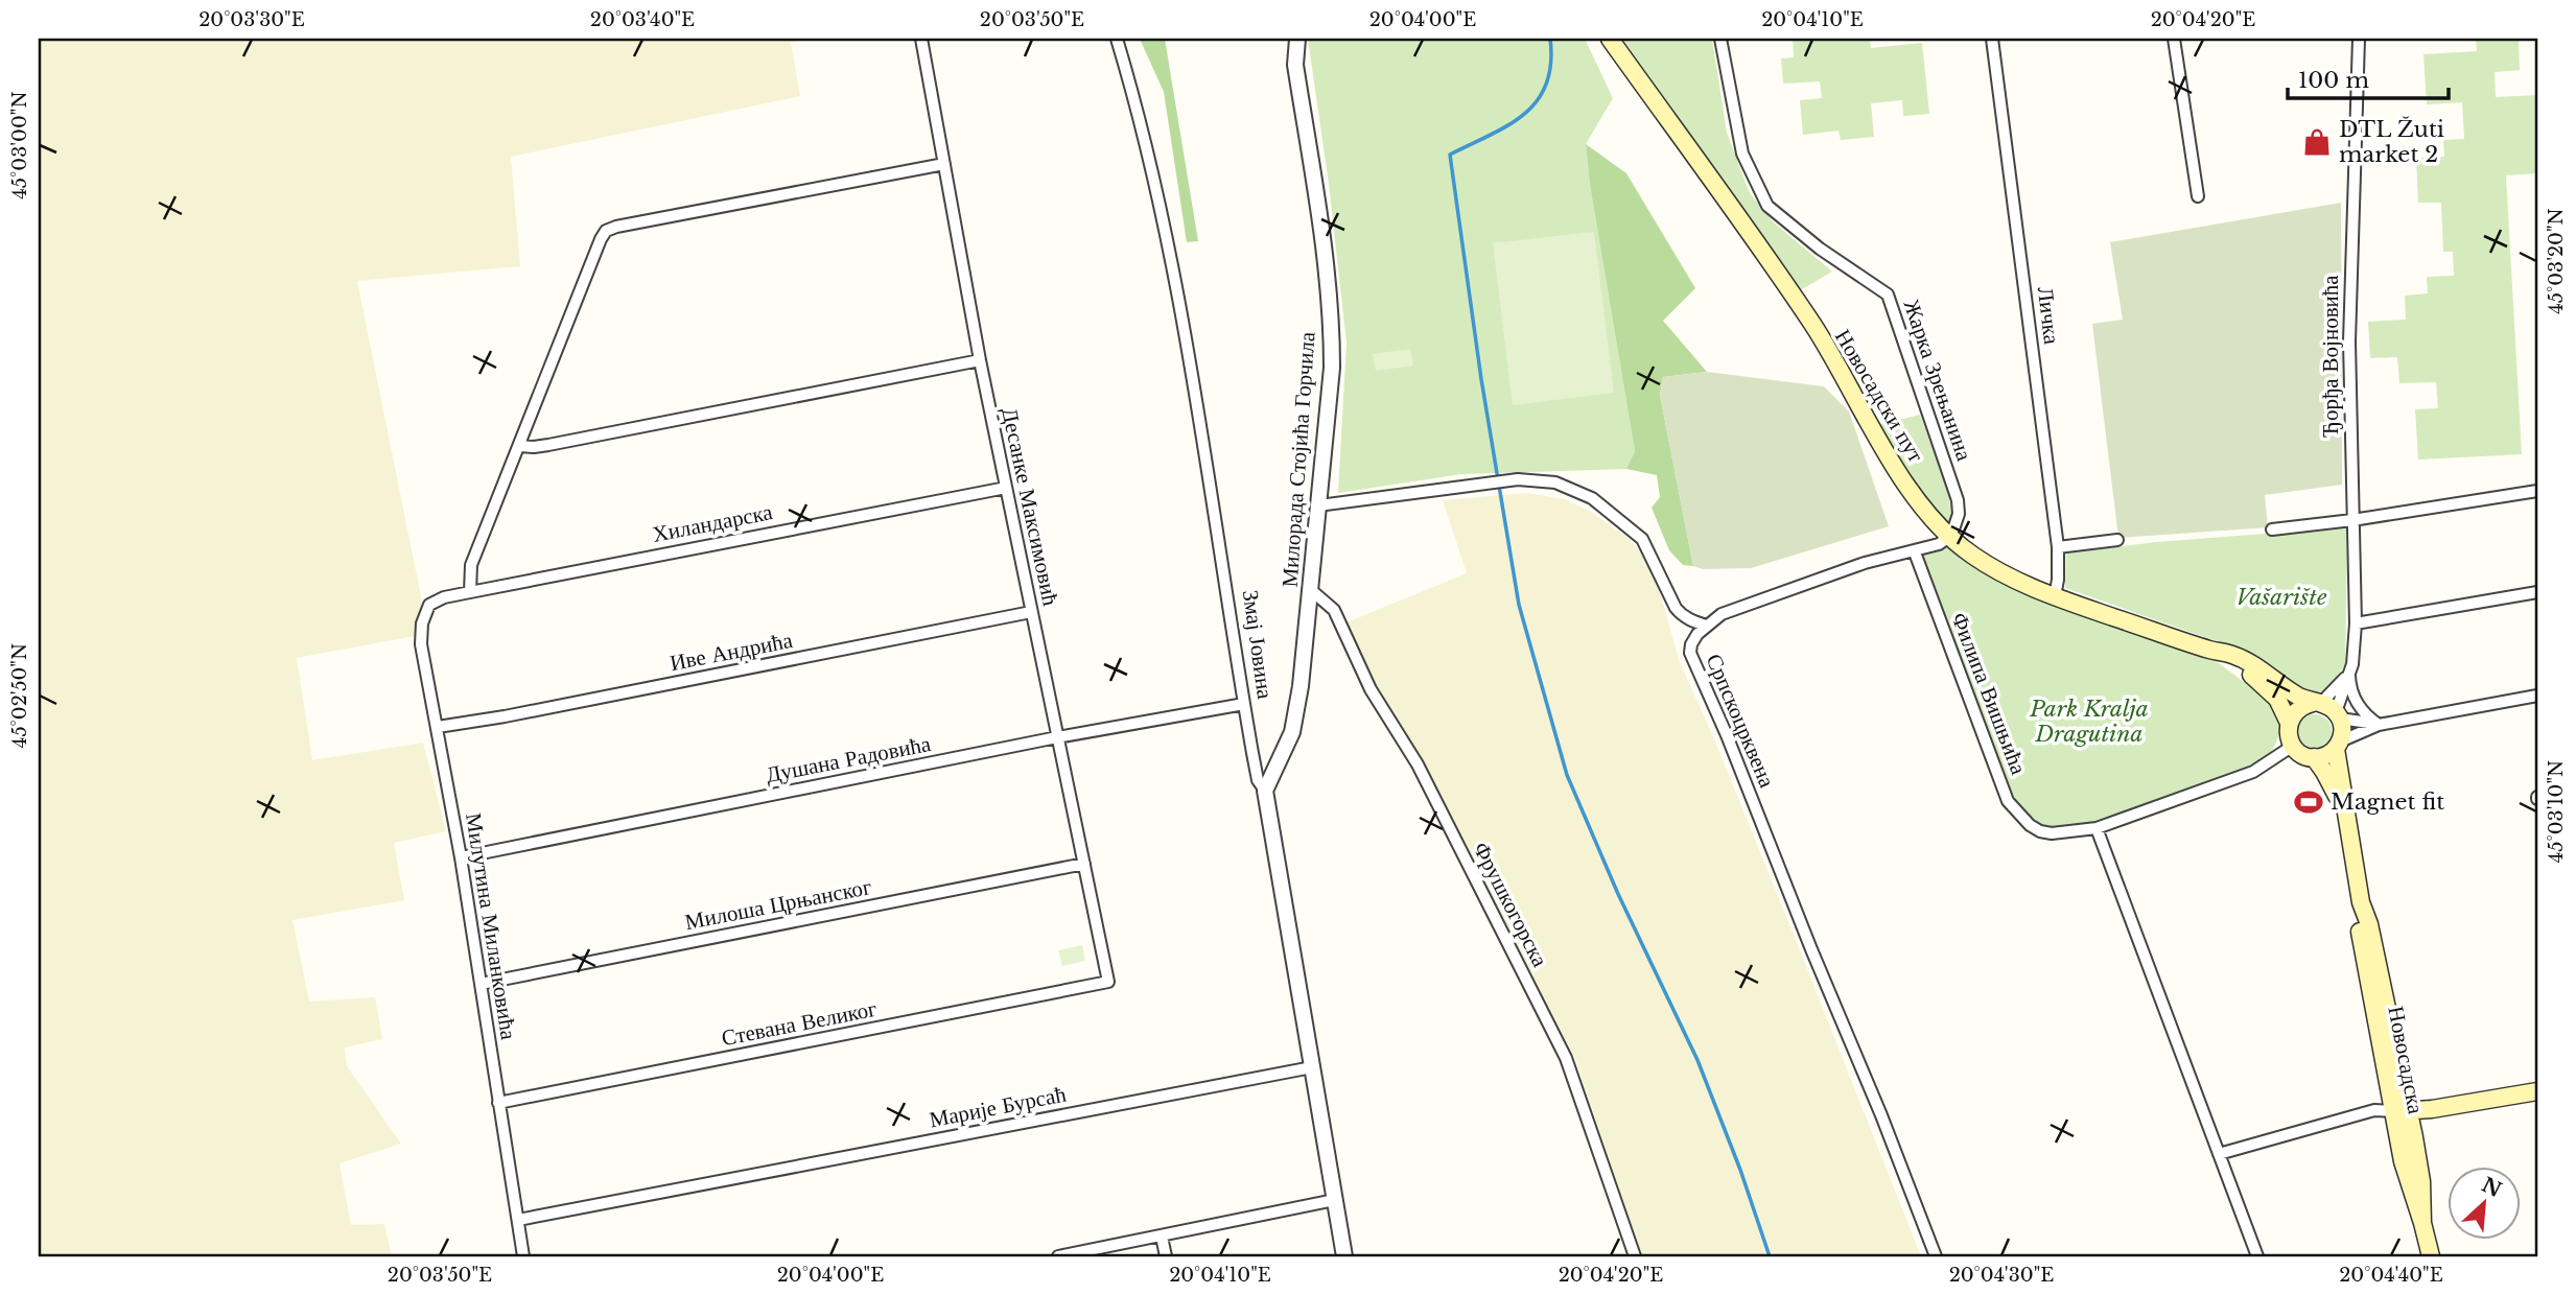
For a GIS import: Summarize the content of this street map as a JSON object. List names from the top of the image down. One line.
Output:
{"streets":{"main road":["Новосадски пут","Новосадска"],"street":["Личка","Ђорђа Војновића","Жарка Зрењанина","Милорада Стојића Горчила","Десанке Максимовић","Хиландарска","Змај Јовина","Иве Андрића","Филипа Вишњића","Српскоцрквена","Душана Радовића","Милоша Црњанског","Фрушкогорска","Милутина Миланковића","Стевана Великог","Марије Бурсаћ"]},"crossings":[["Личка","Новосадски пут"],["Ђорђа Војновића","Новосадски пут"],["Ђорђа Војновића","Филипа Вишњића"],["Ђорђа Војновића","Новосадска"],["Жарка Зрењанина","Новосадски пут"],["Новосадски пут","Филипа Вишњића"],["Новосадски пут","Новосадска"],["Милорада Стојића Горчила","Змај Јовина"],["Милорада Стојића Горчила","Српскоцрквена"],["Милорада Стојића Горчила","Фрушкогорска"],["Десанке Максимовић","Хиландарска"],["Десанке Максимовић","Иве Андрића"],["Десанке Максимовић","Душана Радовића"],["Десанке Максимовић","Милоша Црњанског"],["Десанке Максимовић","Стевана Великог"],["Хиландарска","Милутина Миланковића"],["Змај Јовина","Душана Радовића"],["Змај Јовина","Марије Бурсаћ"],["Иве Андрића","Милутина Миланковића"],["Филипа Вишњића","Новосадска"],["Душана Радовића","Милутина Миланковића"],["Милоша Црњанског","Милутина Миланковића"],["Милутина Миланковића","Стевана Великог"],["Милутина Миланковића","Марије Бурсаћ"]],"parks":["Vašarište","Park Kralja Dragutina"],"places":{"shop":["DTL Žuti market 2"],"sports":["Magnet fit"]},"scale_bar":"100 m","north":"top right","coordinates":["20°03'30\"E","20°03'40\"E","20°03'50\"E","20°04'00\"E","20°04'10\"E","20°04'20\"E","45°03'00\"N","45°03'20\"N","45°02'50\"N","45°03'10\"N","20°04'30\"E","20°04'40\"E"]}
